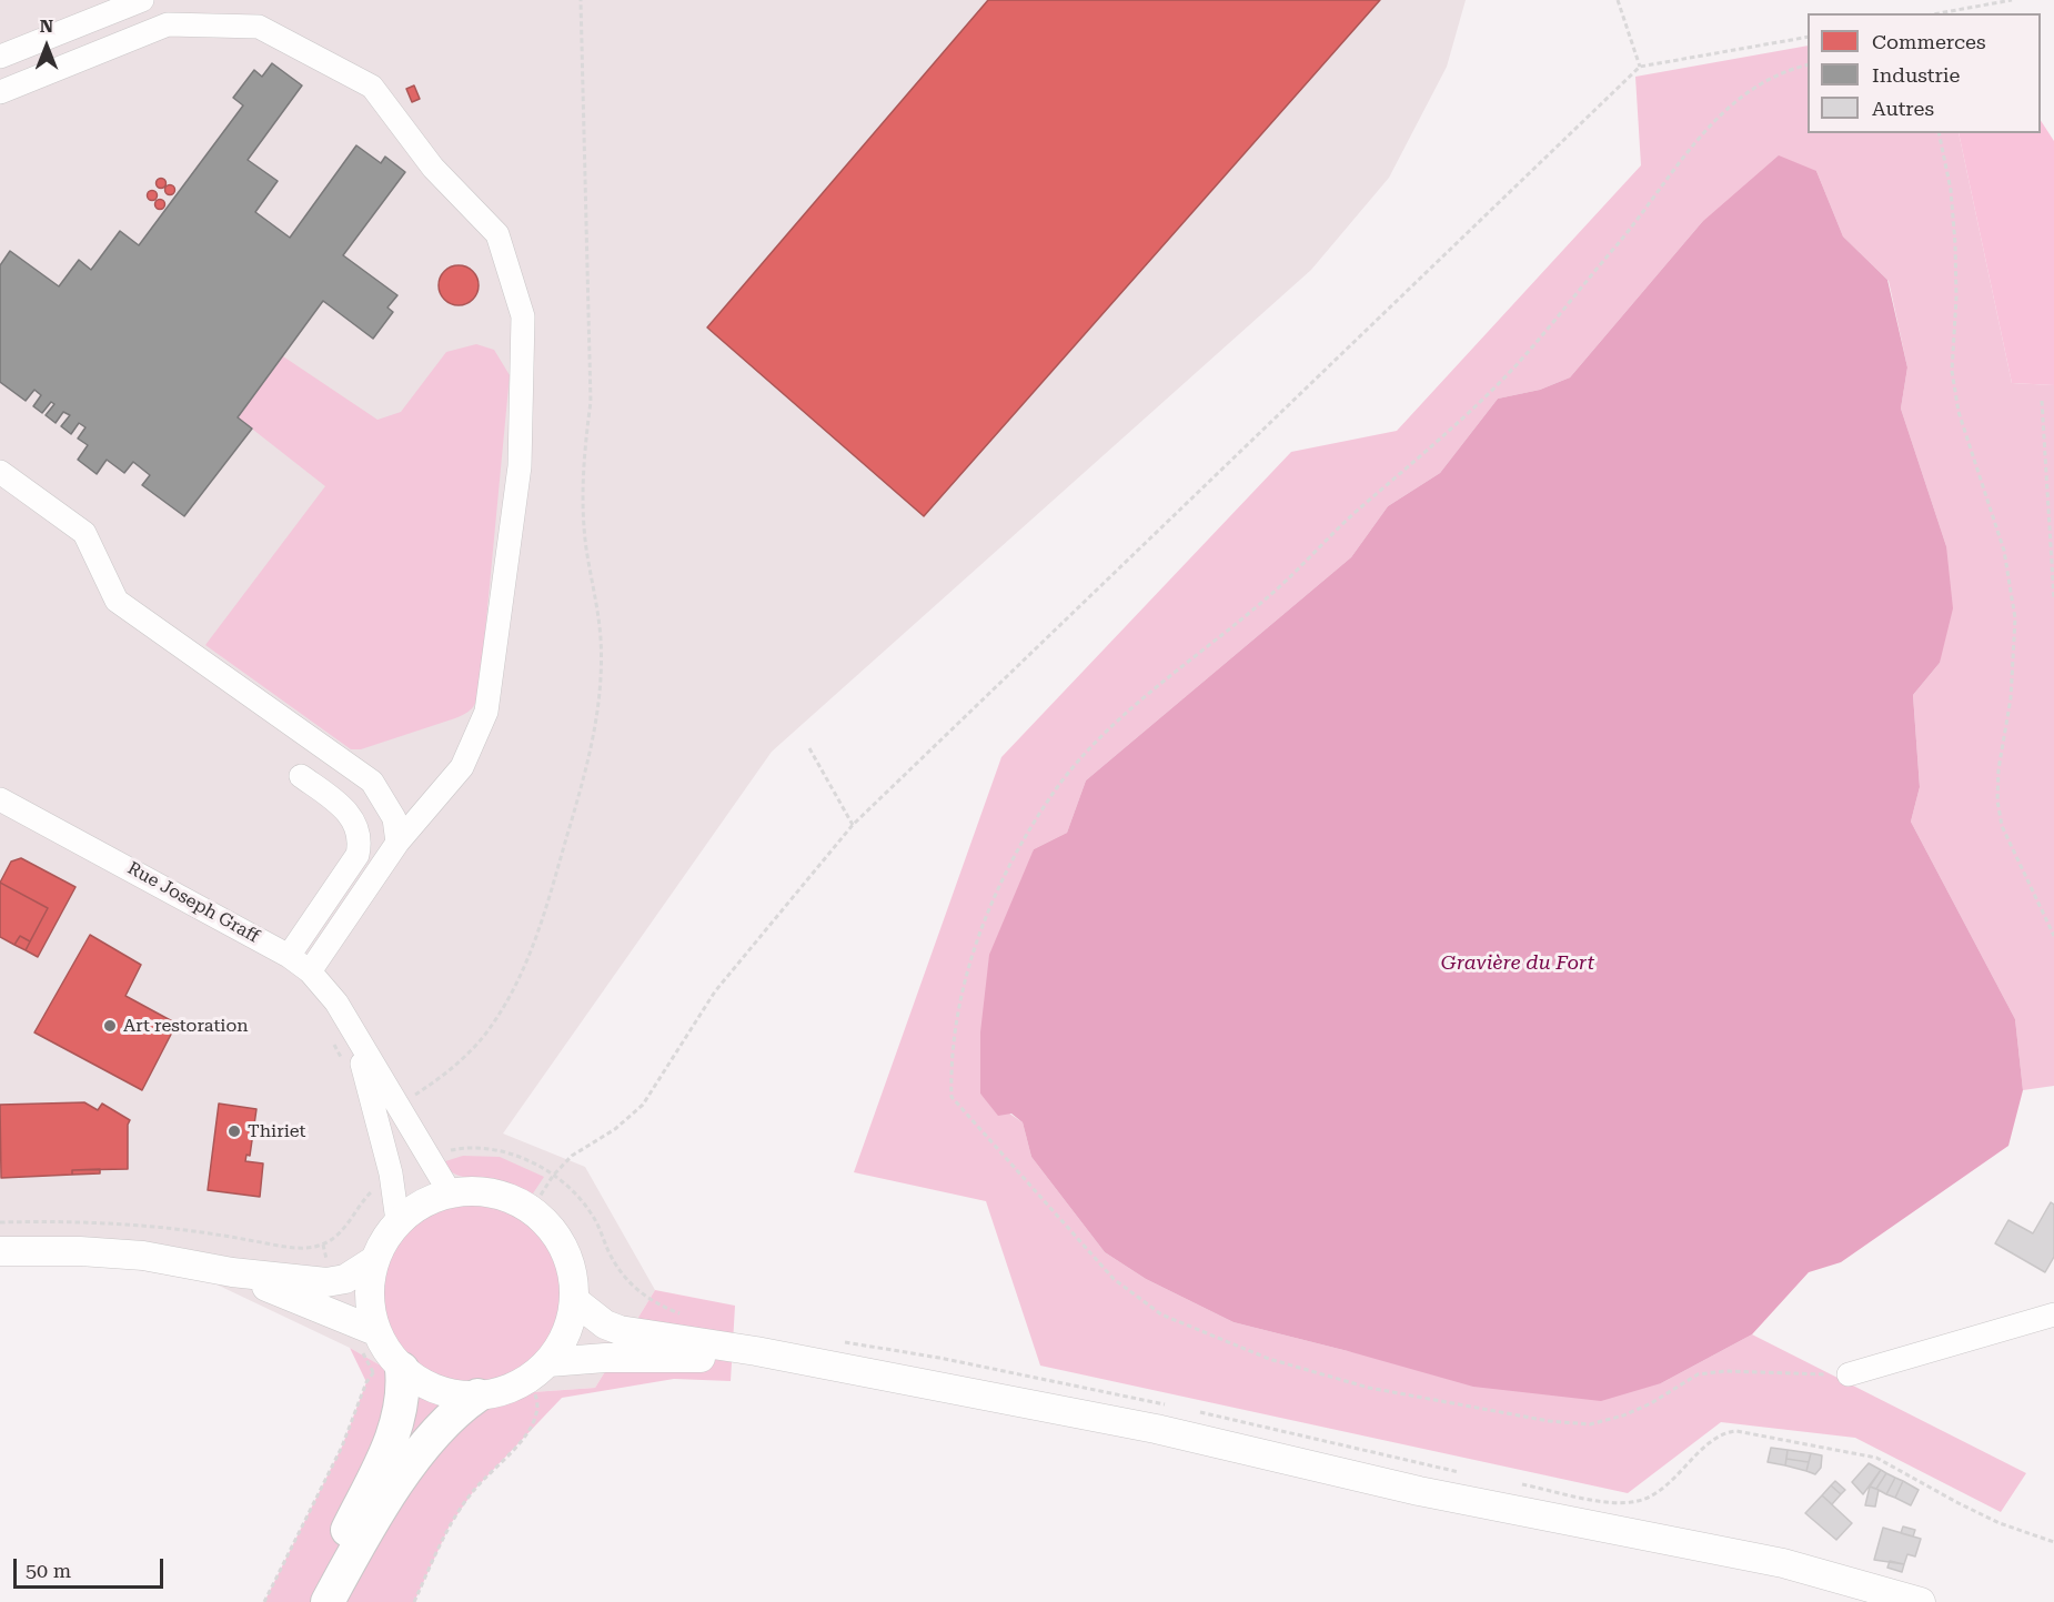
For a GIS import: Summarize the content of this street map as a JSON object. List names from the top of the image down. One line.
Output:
{"streets":{"street":["Rue Joseph Graff"]},"water":["Gravière du Fort"],"places":["Art restoration","Thiriet"],"legend":["Commerces","Industrie","Autres"],"scale_bar":"50 m","north":"top"}
